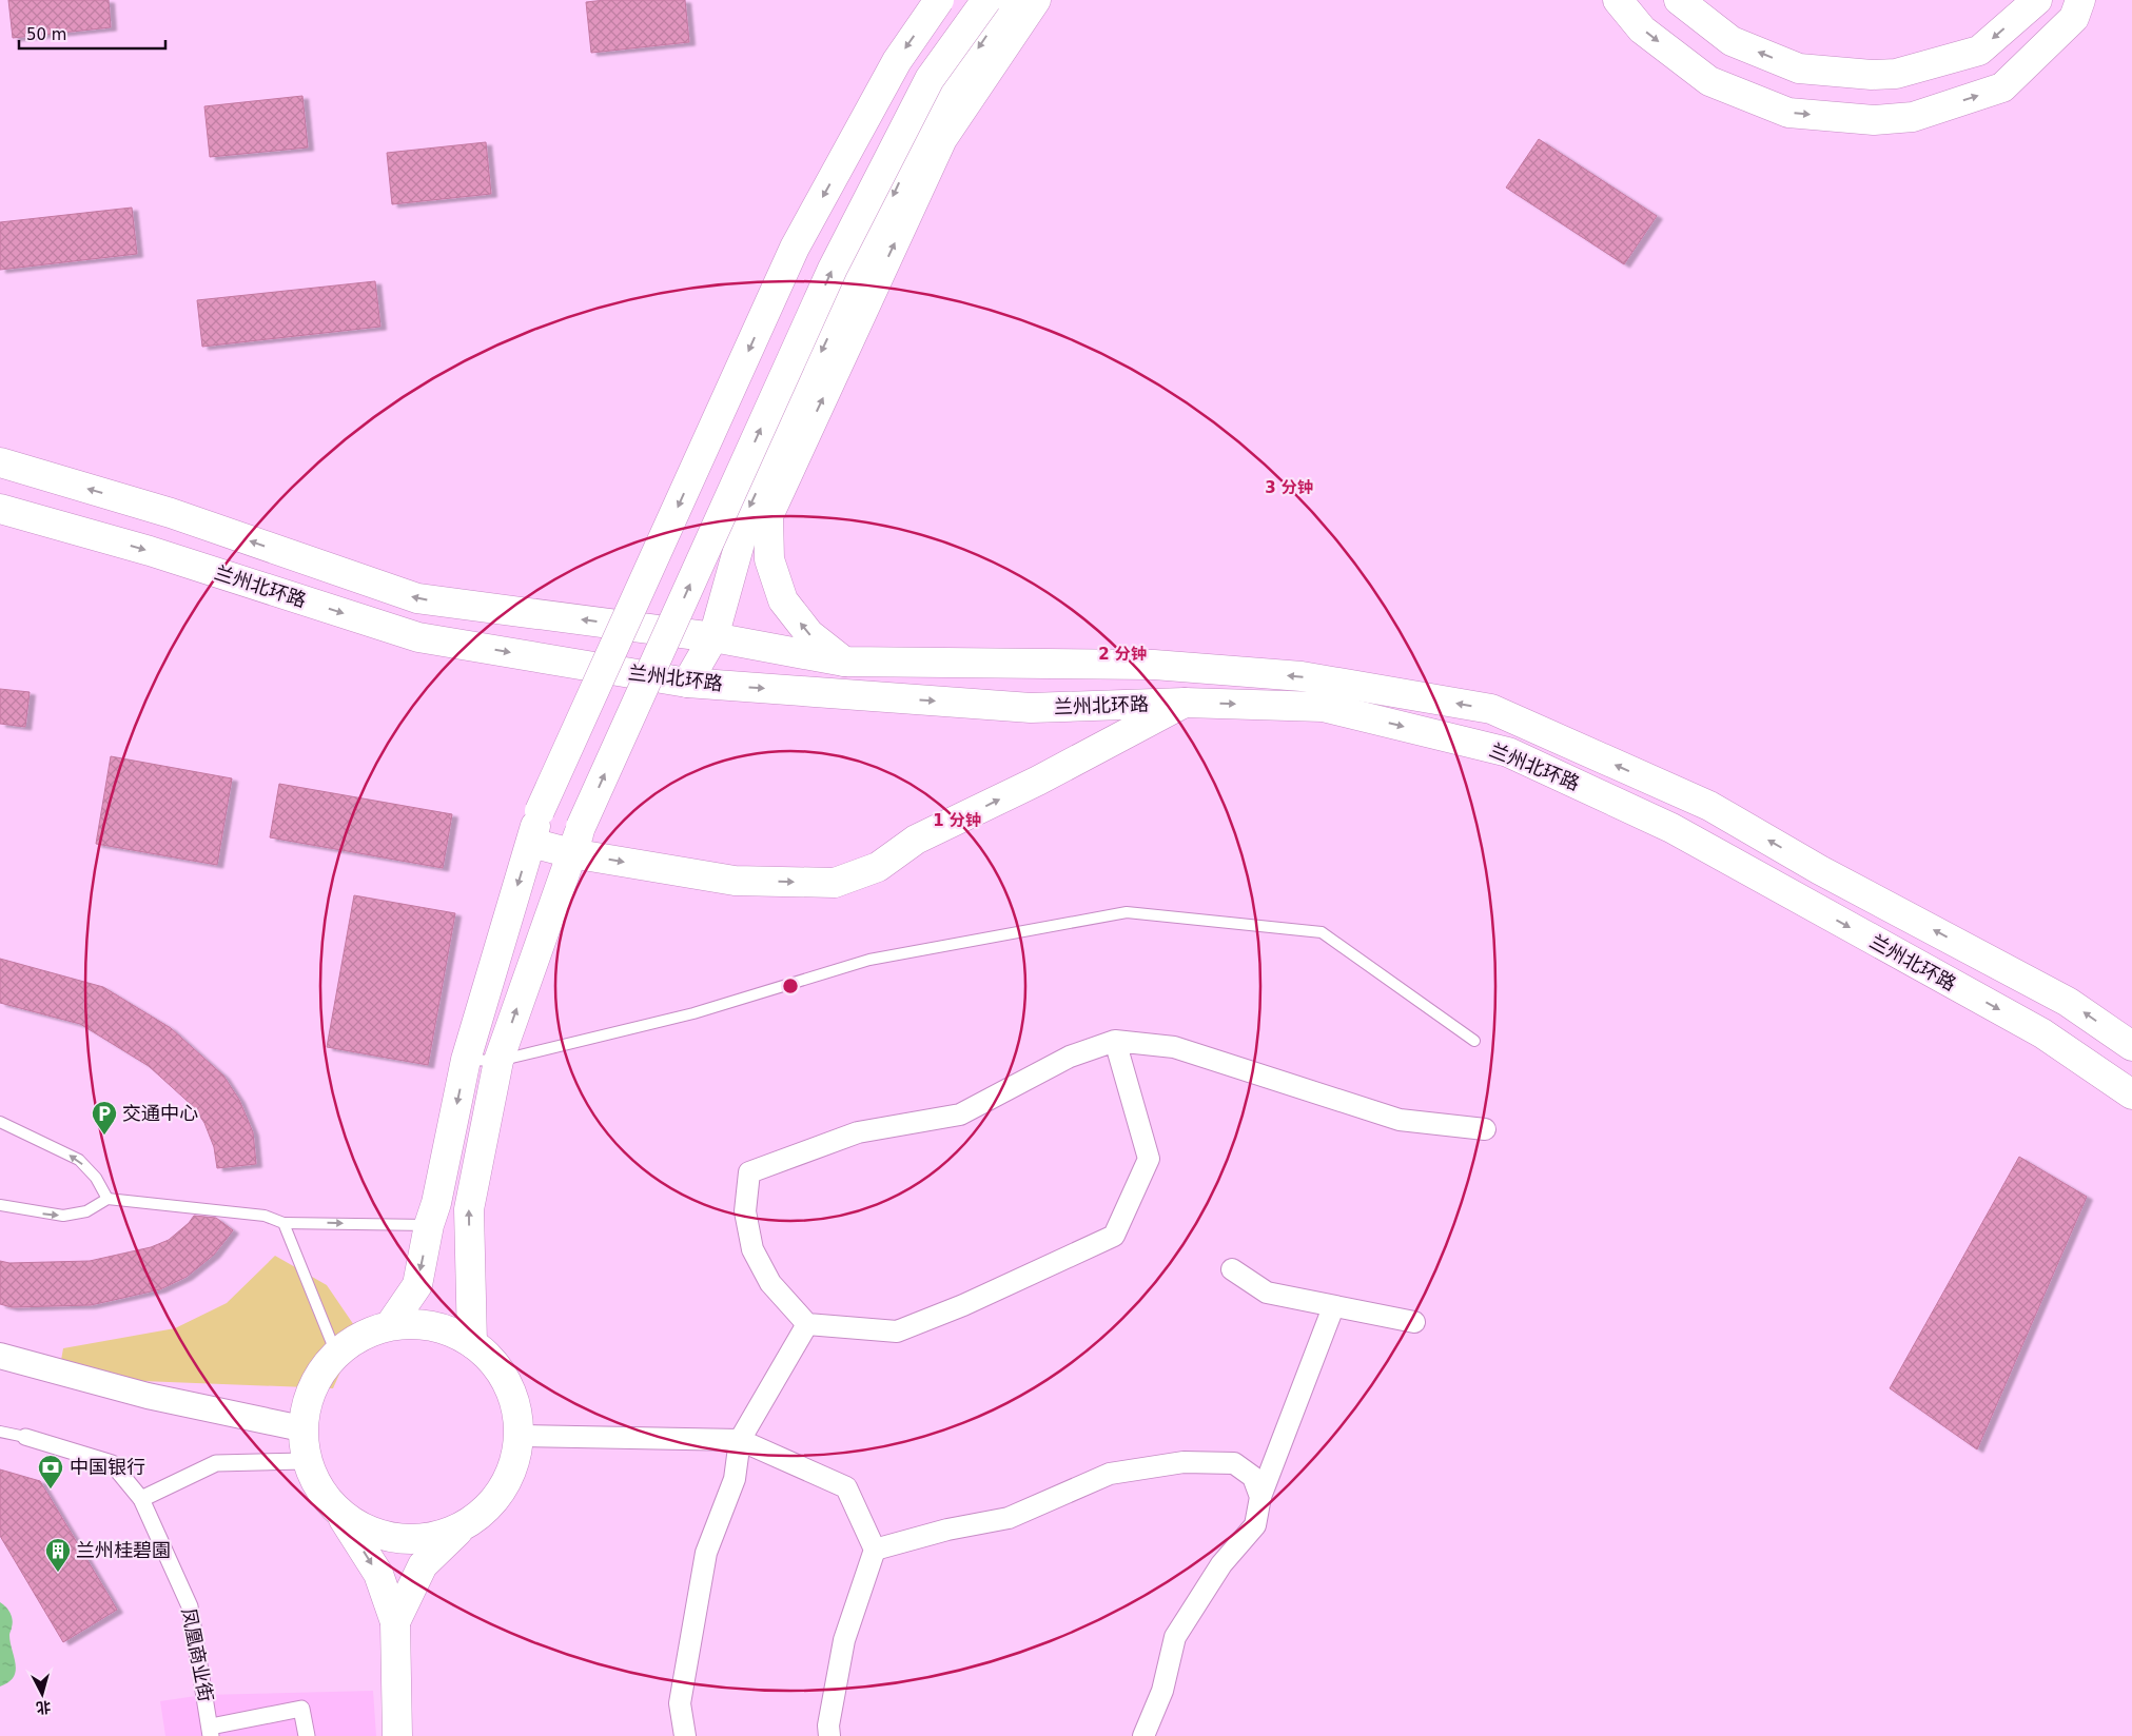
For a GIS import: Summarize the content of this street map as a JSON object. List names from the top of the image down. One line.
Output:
{"streets":{"main road":["兰州北环路"],"street":["凤凰商业街"]},"places":{"parking":["交通中心"],"bank":["中国银行"],"building":["兰州桂碧園"]},"scale_bar":"50 m","north":"bottom","rings":["3 分钟","2 分钟","1 分钟"]}
